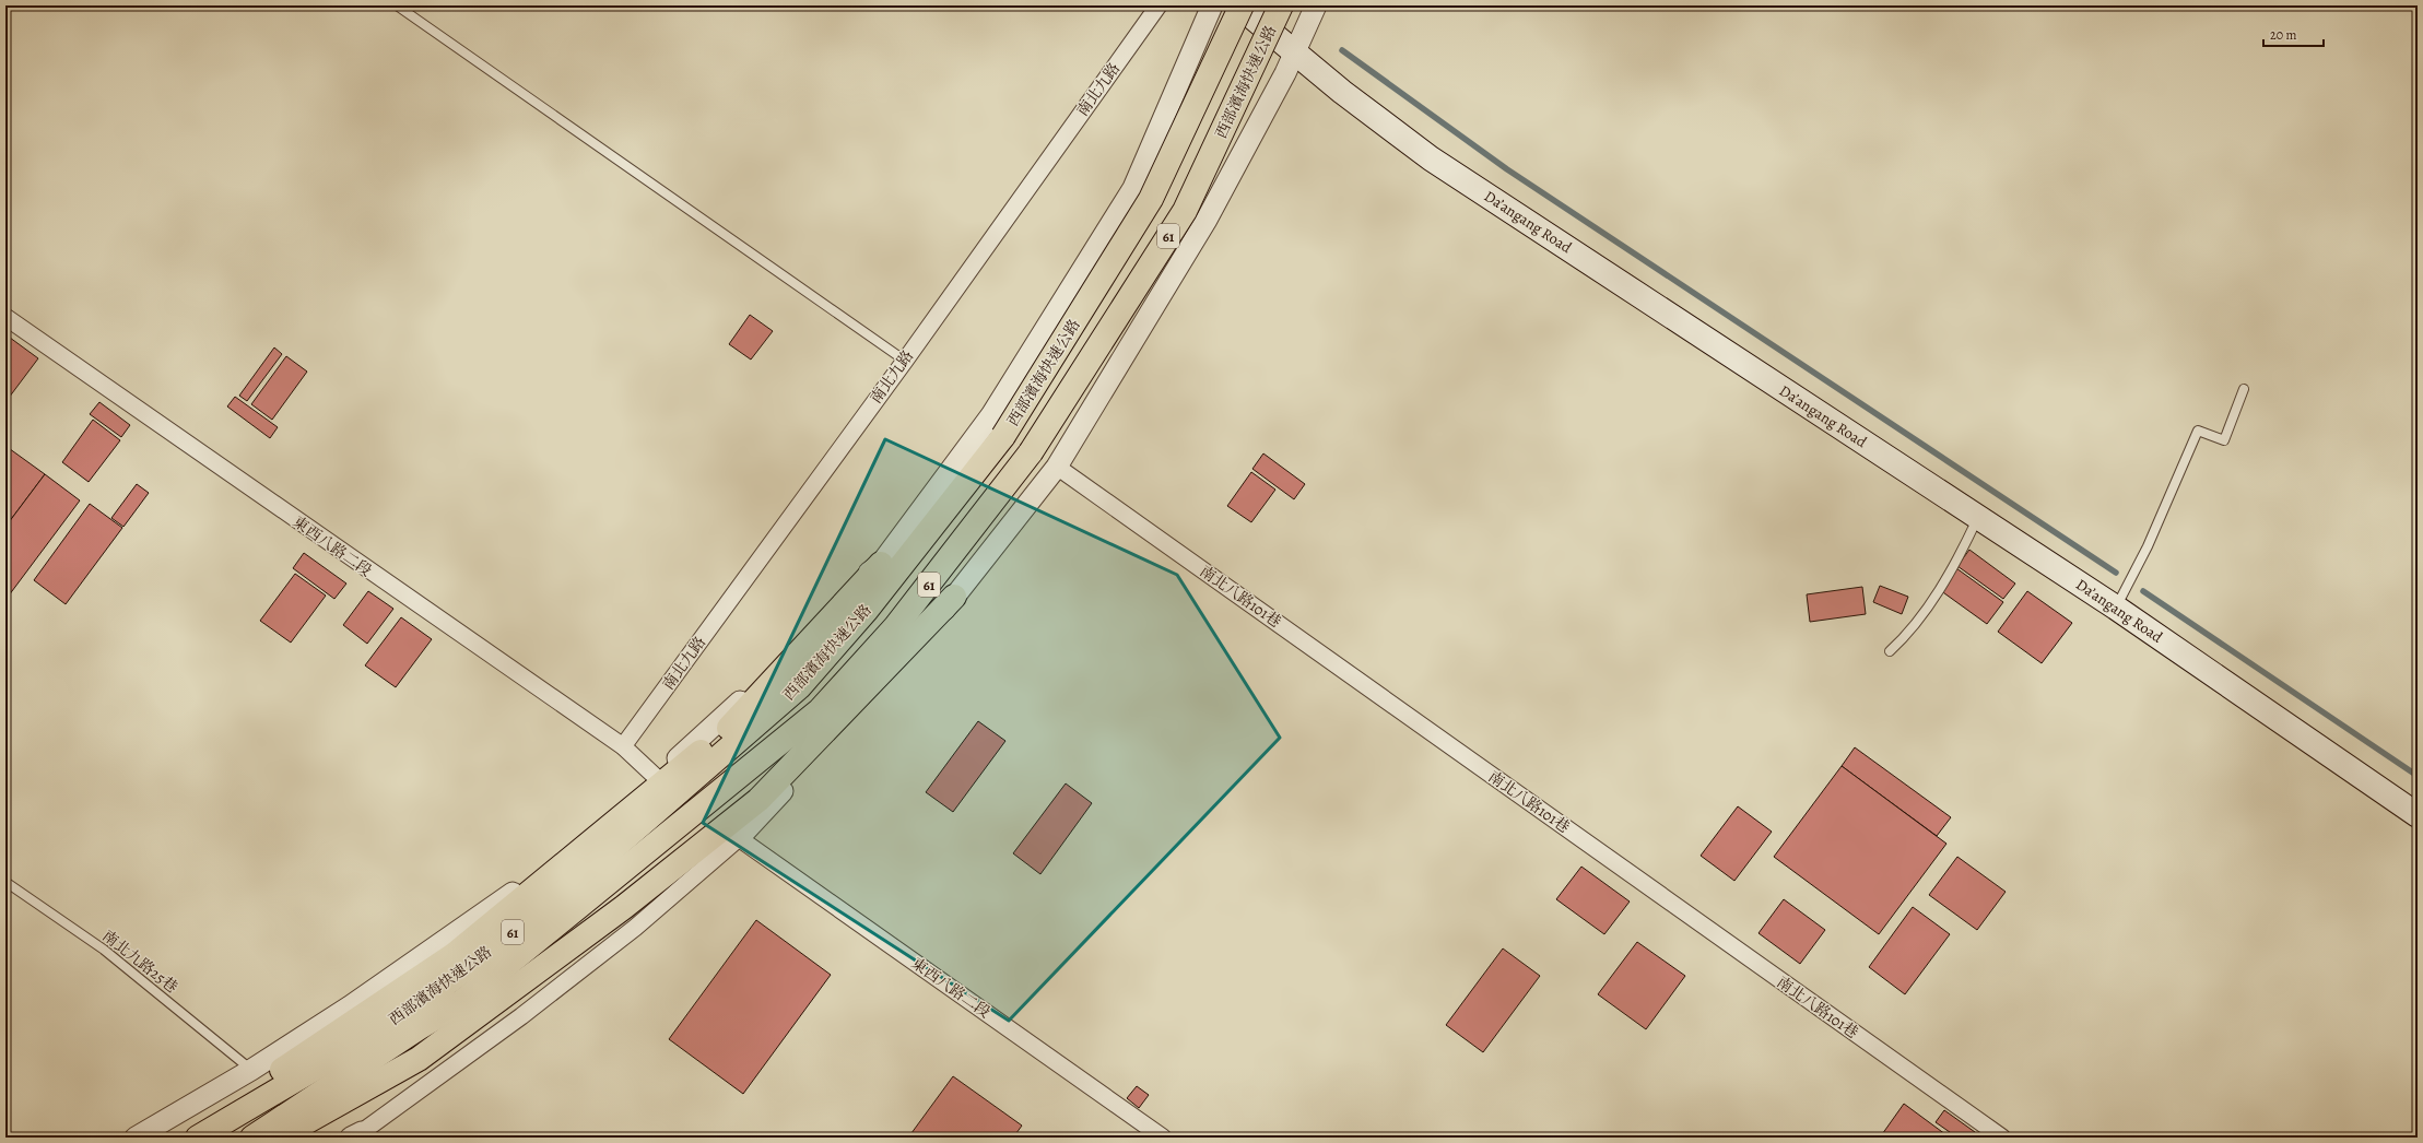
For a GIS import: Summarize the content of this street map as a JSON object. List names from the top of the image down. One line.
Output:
{"streets":{"highway":["西部濱海快速公路","61"],"main road":["Da’angang Road"],"street":["南北九路","東西八路二段","南北八路101巷"],"lane":["南北九路25巷"]},"crossings":[["西部濱海快速公路","Da’angang Road"],["南北九路","東西八路二段"]],"scale_bar":"20 m"}
